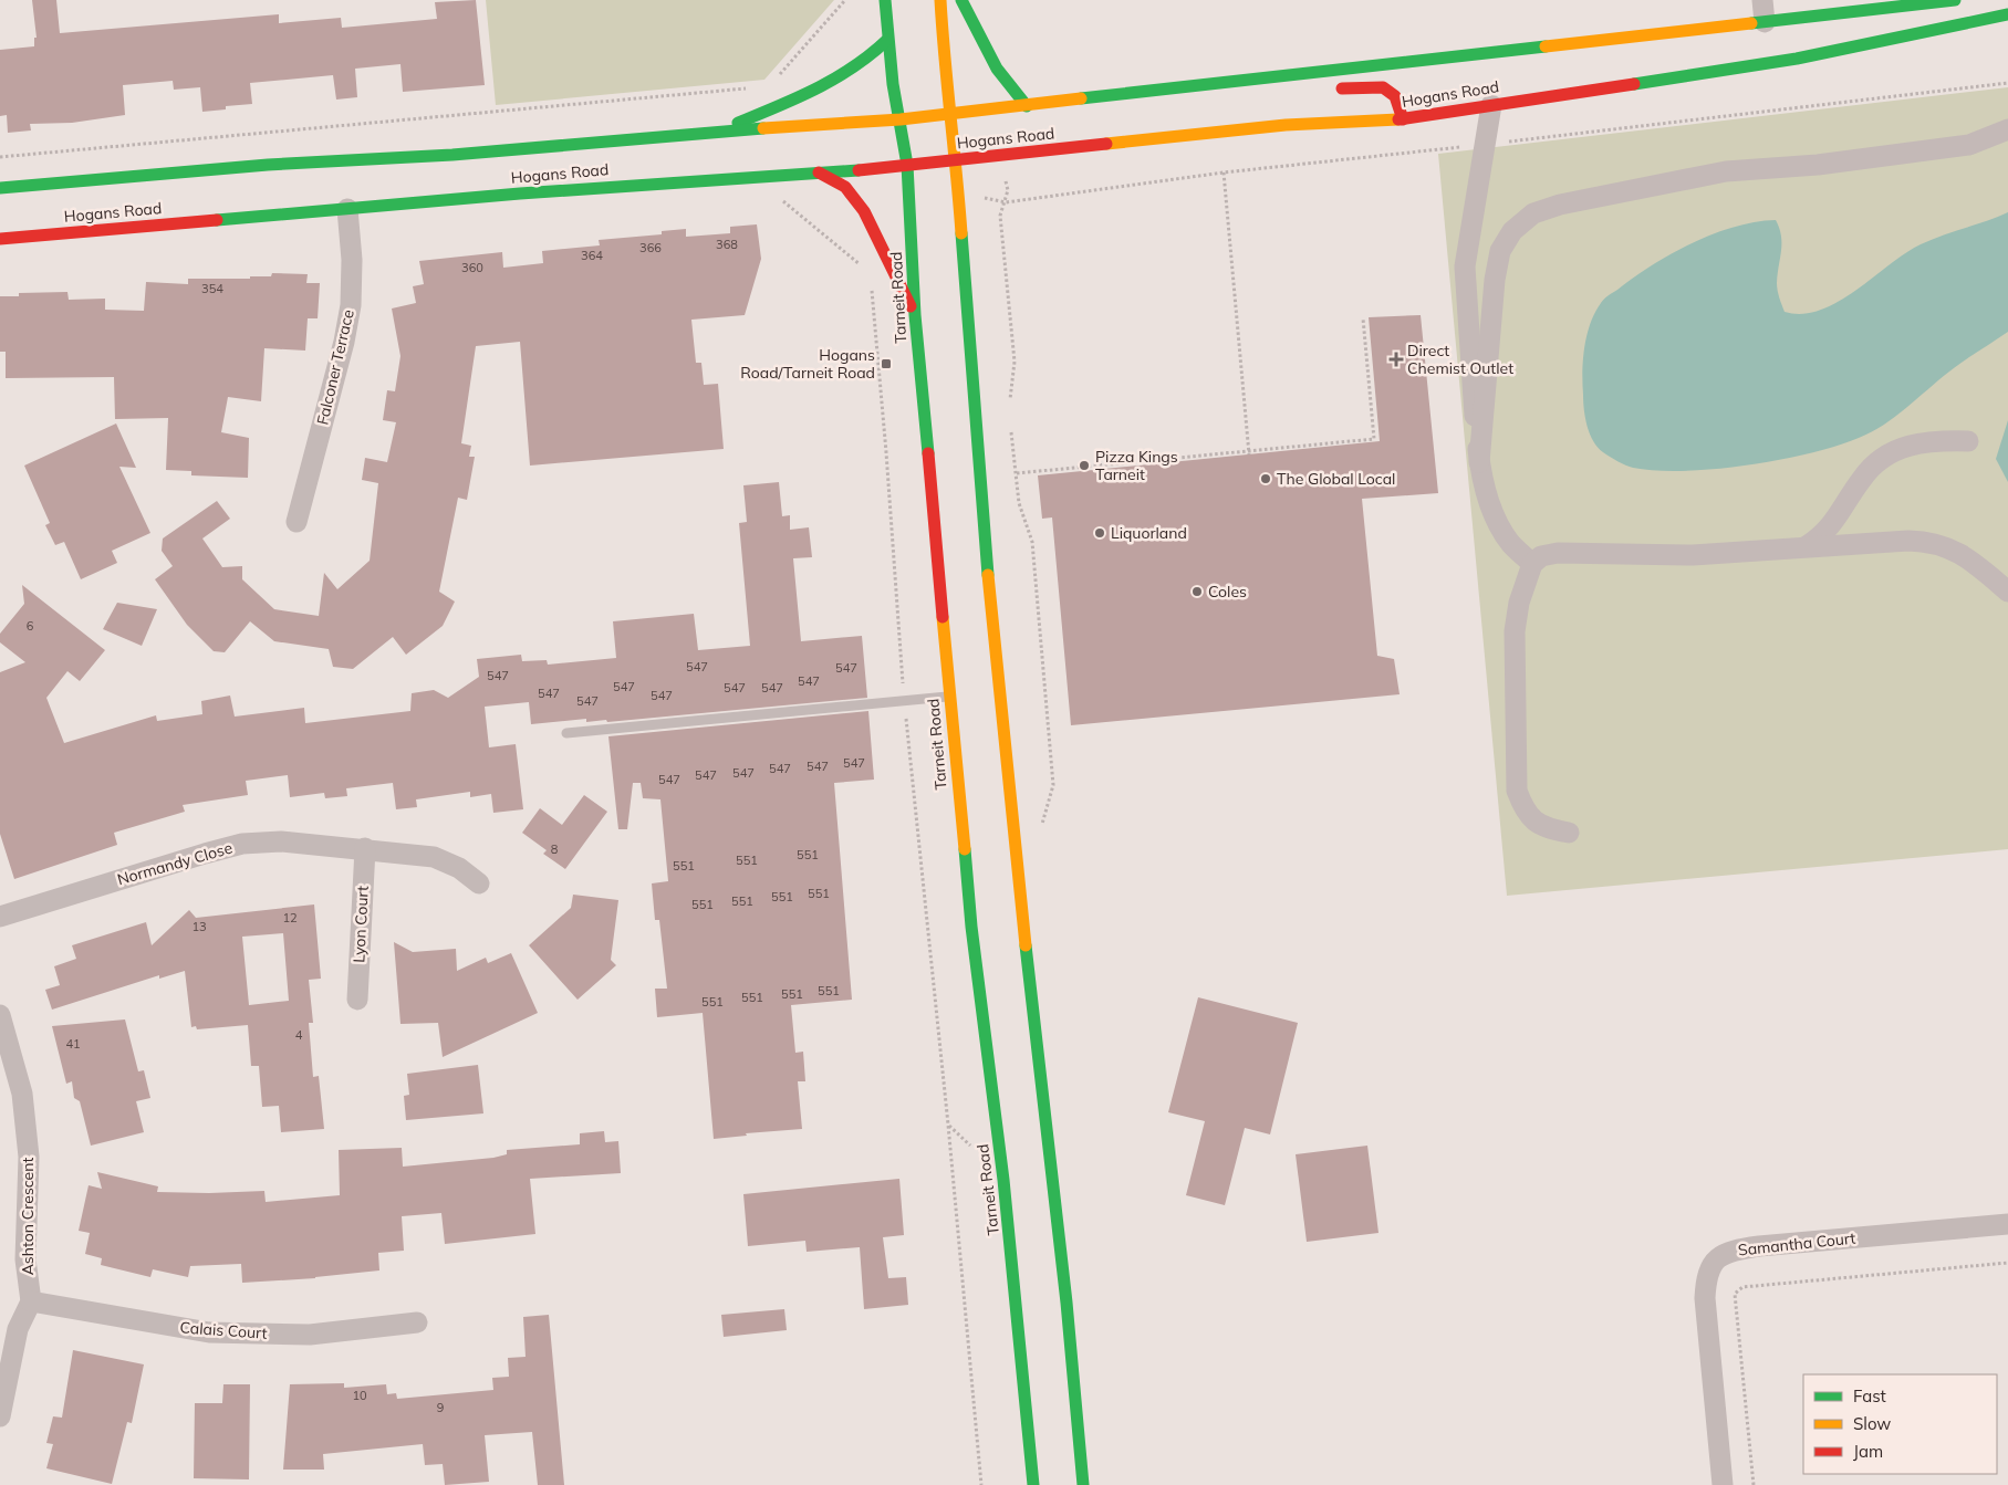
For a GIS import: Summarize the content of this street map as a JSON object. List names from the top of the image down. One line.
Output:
{"streets":{"street":["Hogans Road","Tarneit Road","Falconer Terrace","Normandy Close","Lyon Court","Ashton Crescent","Samantha Court","Calais Court"]},"crossings":[["Hogans Road","Tarneit Road"],["Hogans Road","Falconer Terrace"],["Normandy Close","Lyon Court"],["Ashton Crescent","Calais Court"]],"places":{"health":["Direct Chemist Outlet"],"transit":["Hogans Road/Tarneit Road"],"other":["Pizza Kings Tarneit","The Global Local","Liquorland","Coles"]},"house_numbers":["368","366","364","360","354","6","547","547","547","547","547","547","547","547","547","547","547","547","547","547","547","547","8","551","551","551","551","551","551","551","12","13","551","551","551","551","4","41","10","9"],"legend":["Fast","Slow","Jam"]}
